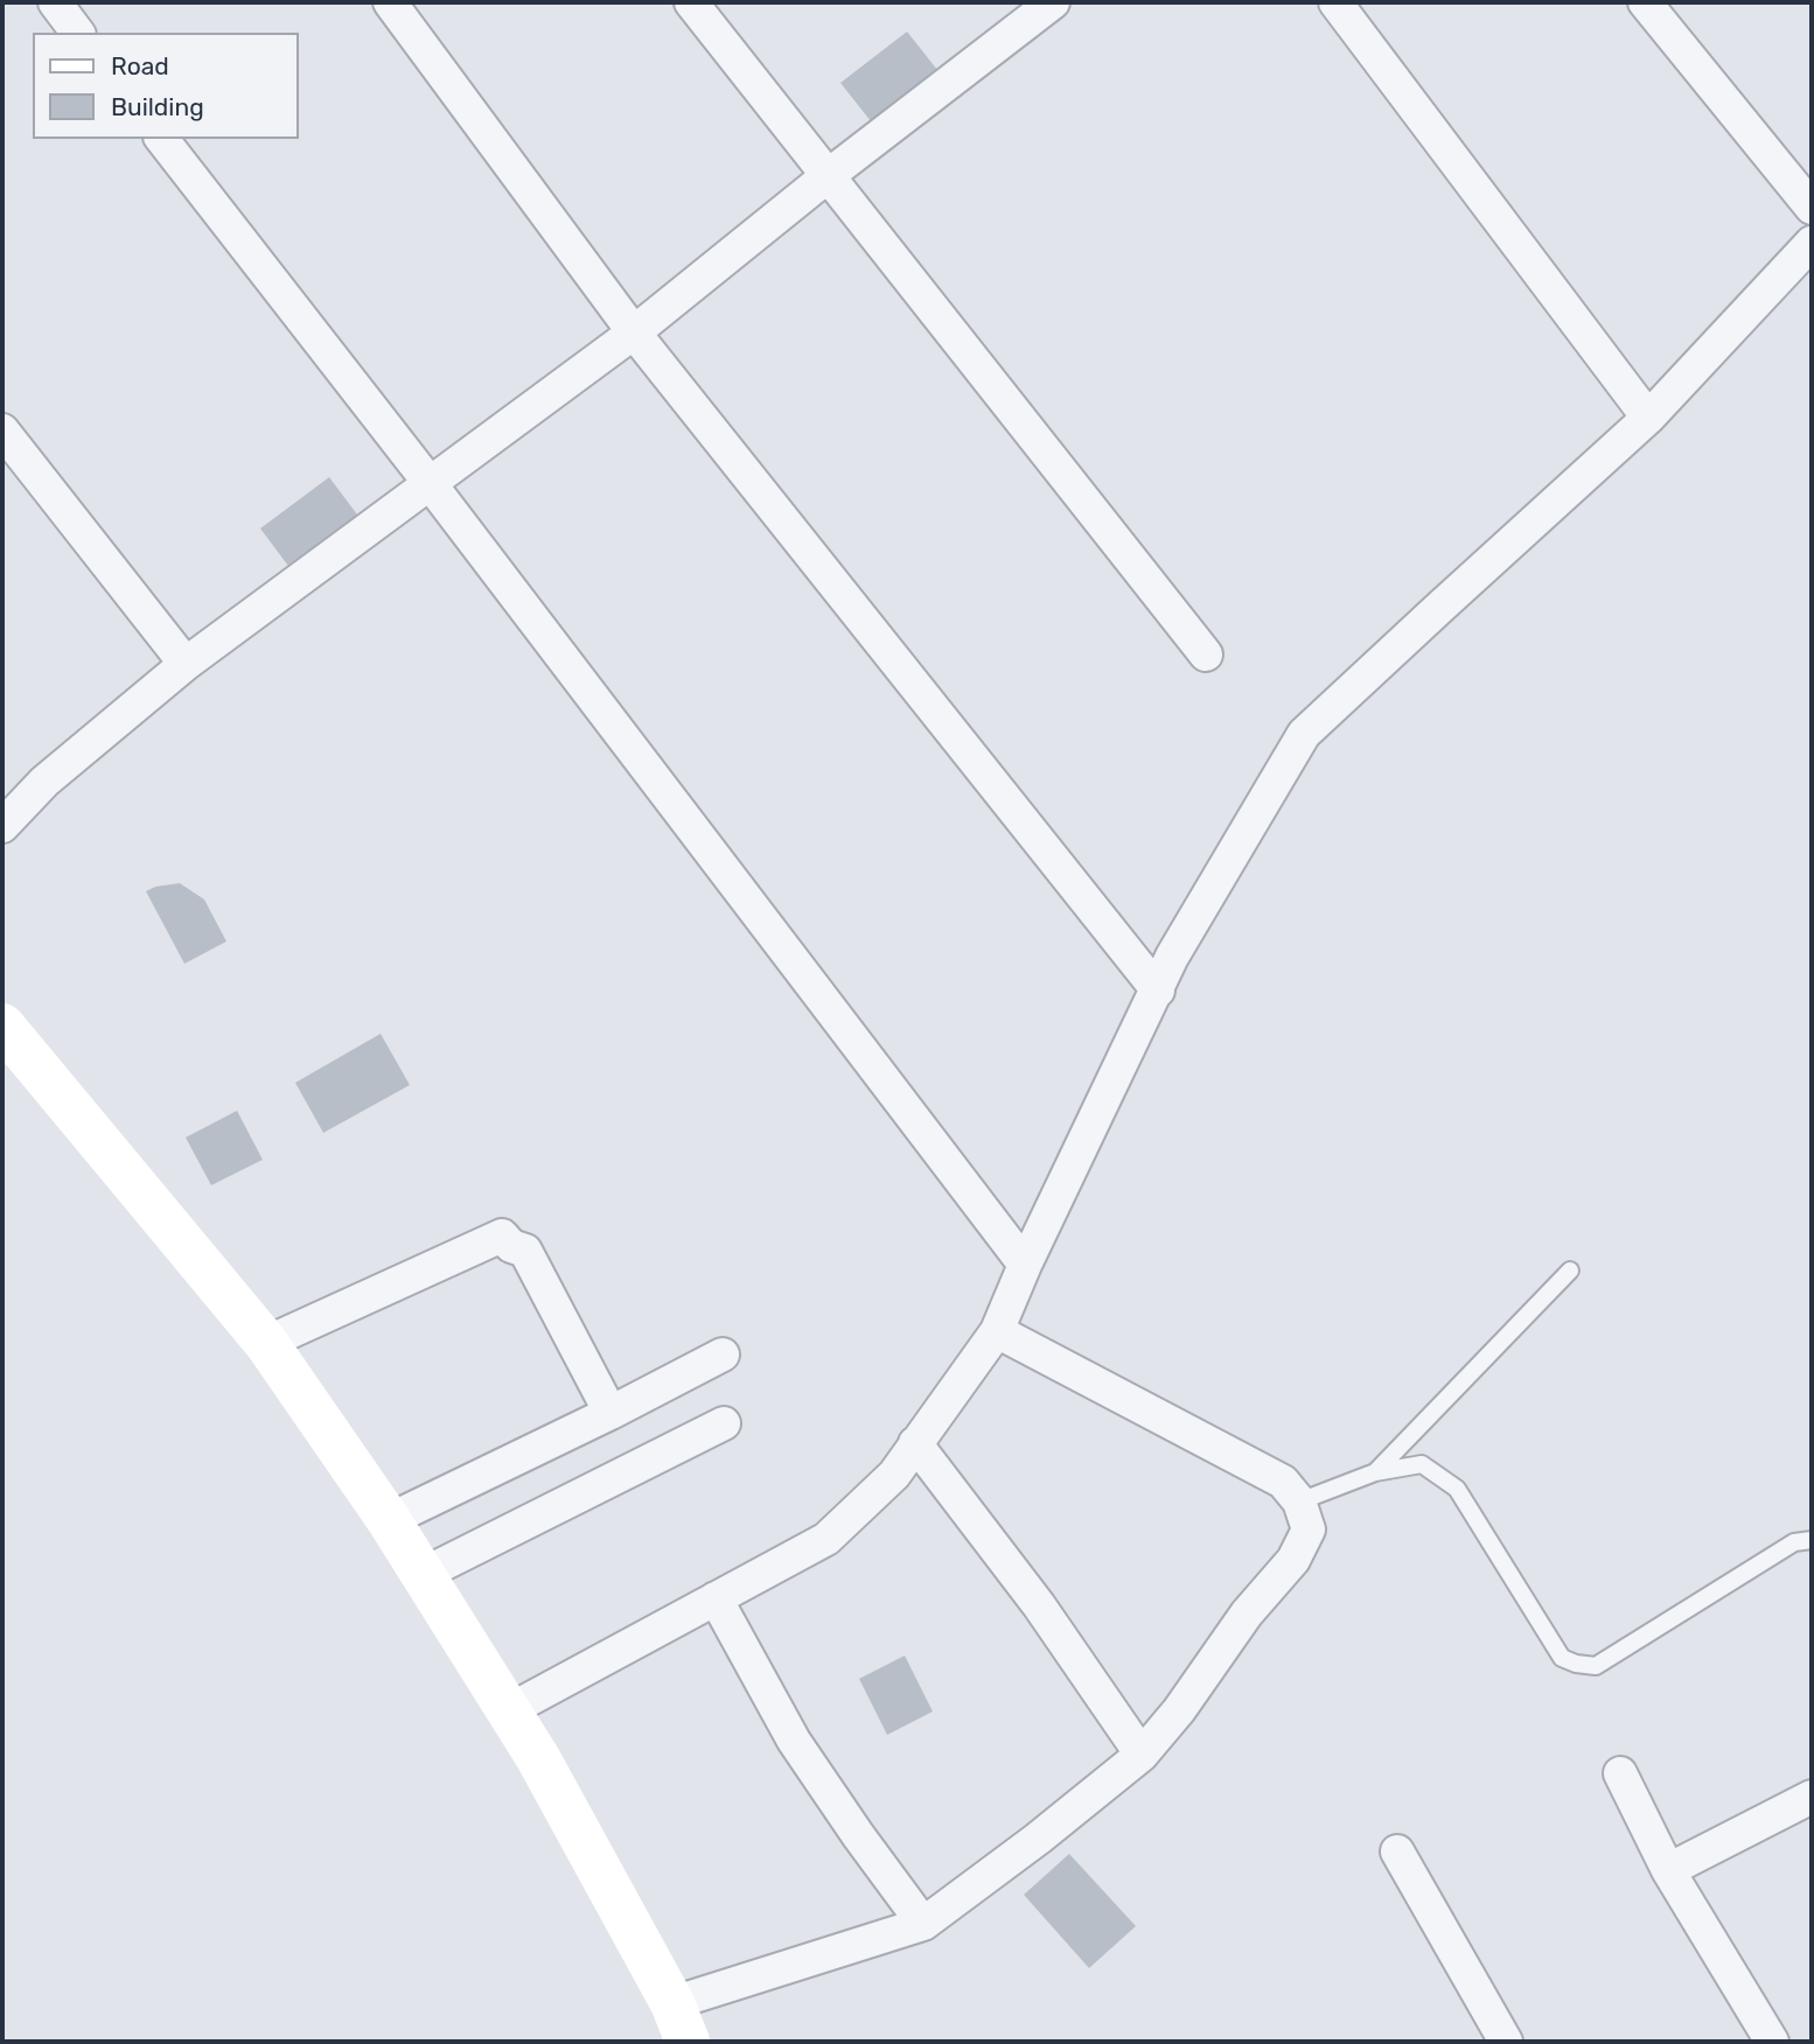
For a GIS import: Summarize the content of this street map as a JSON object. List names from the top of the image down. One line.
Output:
{"legend":["Road","Building"]}
